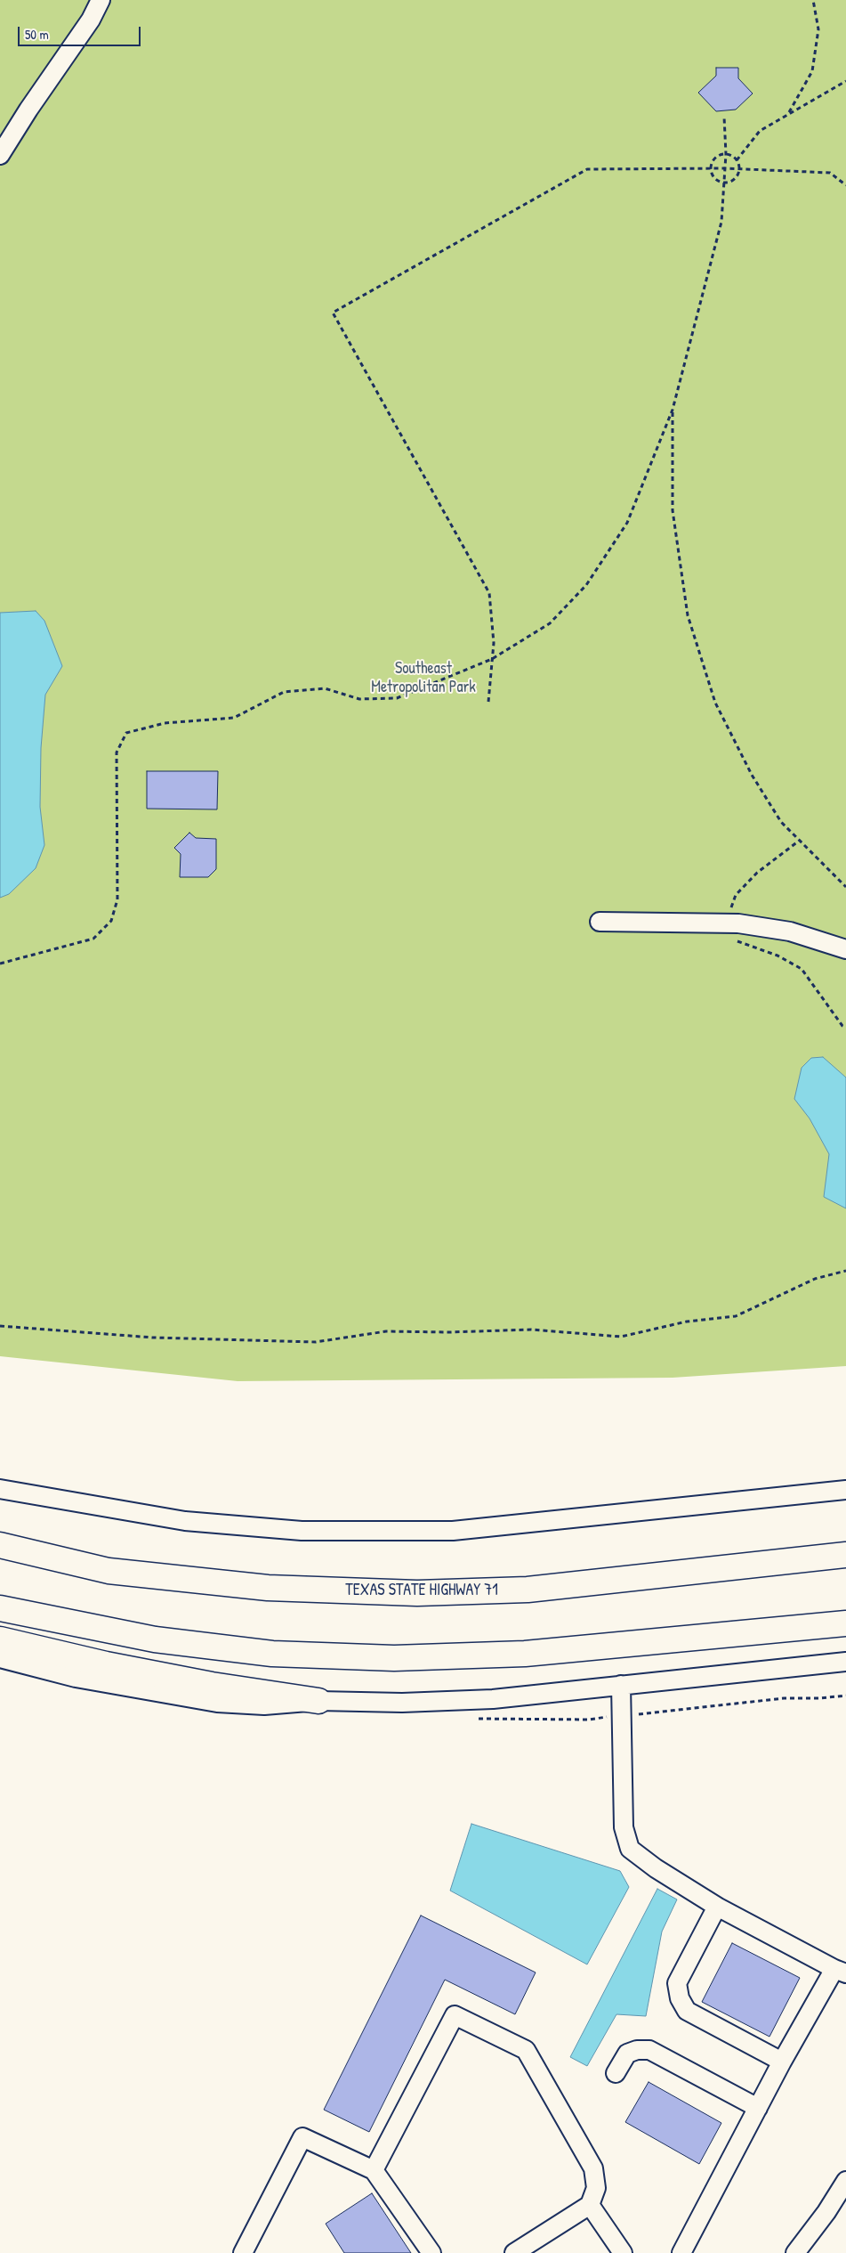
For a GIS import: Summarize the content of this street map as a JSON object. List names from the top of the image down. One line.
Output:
{"streets":{"highway":["TEXAS STATE HIGHWAY 71"]},"parks":["Southeast Metropolitan Park"],"scale_bar":"50 m"}
